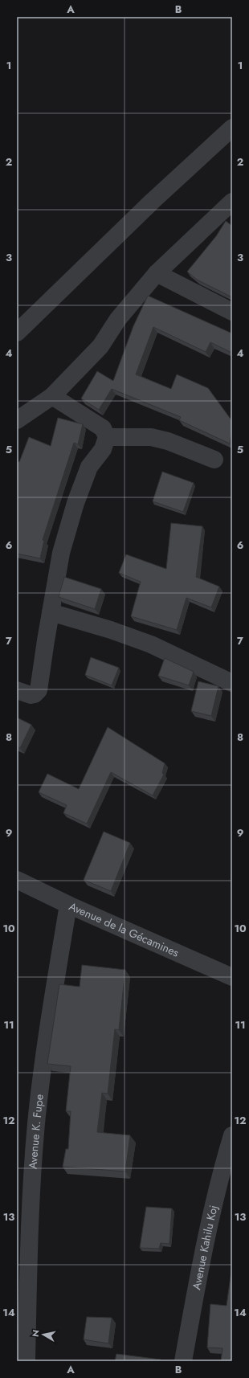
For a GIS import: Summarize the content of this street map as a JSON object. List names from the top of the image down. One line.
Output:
{"streets":{"street":["Avenue de la Gécamines","Avenue K. Fupe","Avenue Kahilu Koj"]},"crossings":[["Avenue de la Gécamines","Avenue K. Fupe"]],"north":"left","grid":{"columns":["A","B"],"rows":["1","2","3","4","5","6","7","8","9","10","11","12","13","14"]}}
